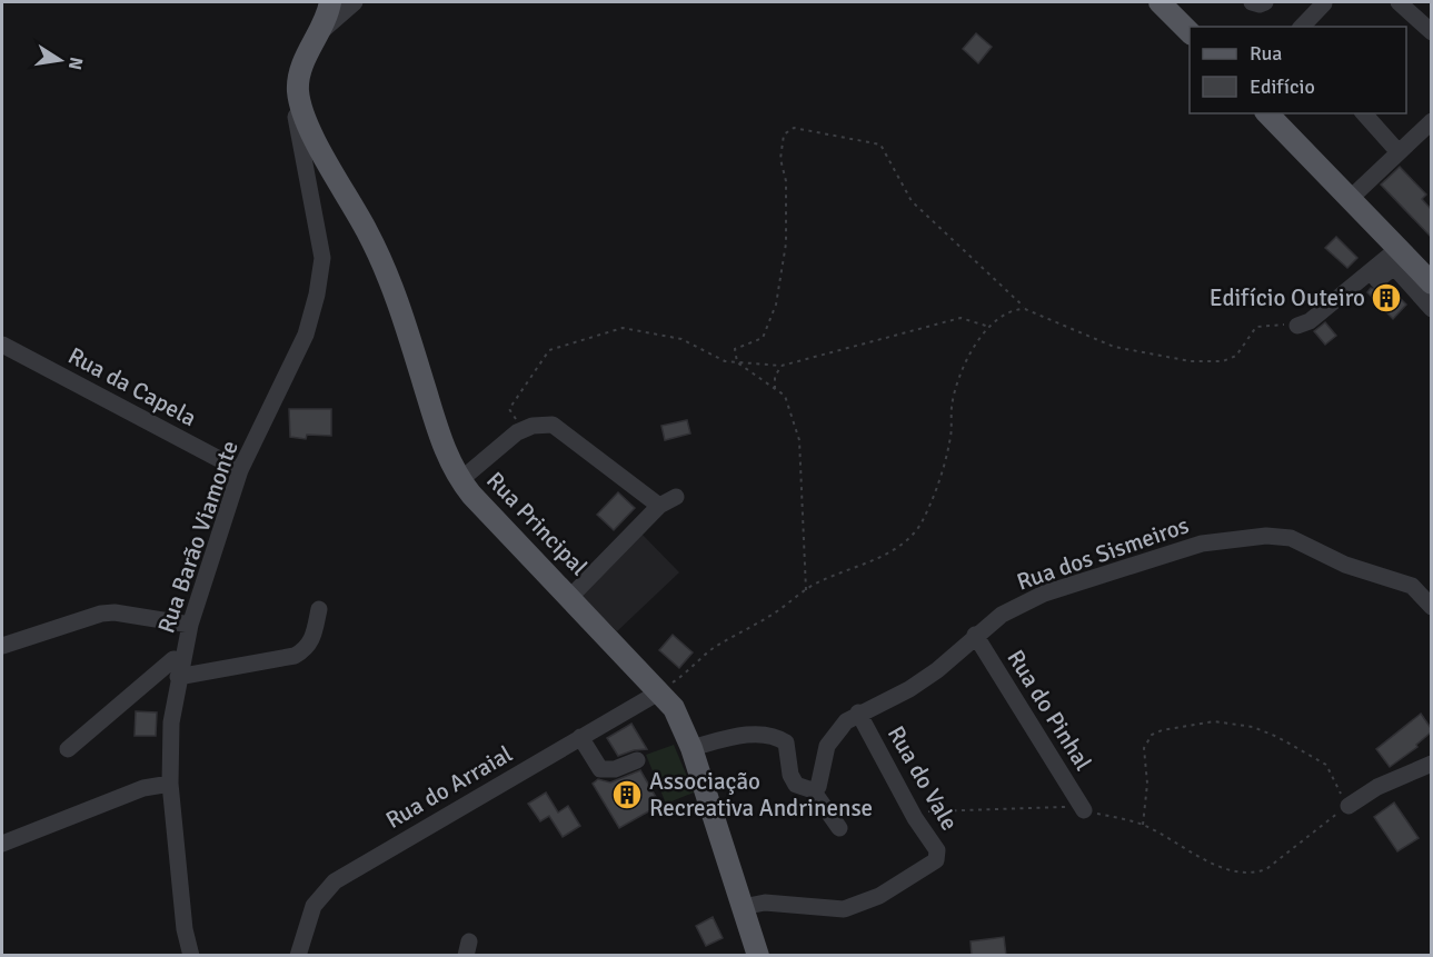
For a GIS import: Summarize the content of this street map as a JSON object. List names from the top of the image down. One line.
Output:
{"streets":{"main road":["Rua Principal"],"street":["Rua da Capela","Rua Barão Viamonte","Rua dos Sismeiros","Rua do Pinhal","Rua do Vale","Rua do Arraial"]},"crossings":[["Rua da Capela","Rua Barão Viamonte"],["Rua Principal","Rua Barão Viamonte"],["Rua Principal","Rua do Vale"],["Rua Principal","Rua do Arraial"],["Rua dos Sismeiros","Rua do Pinhal"],["Rua dos Sismeiros","Rua do Vale"]],"places":{"building":["Edifício Outeiro","Associação Recreativa Andrinense"]},"legend":["Rua","Edifício"],"north":"right"}
